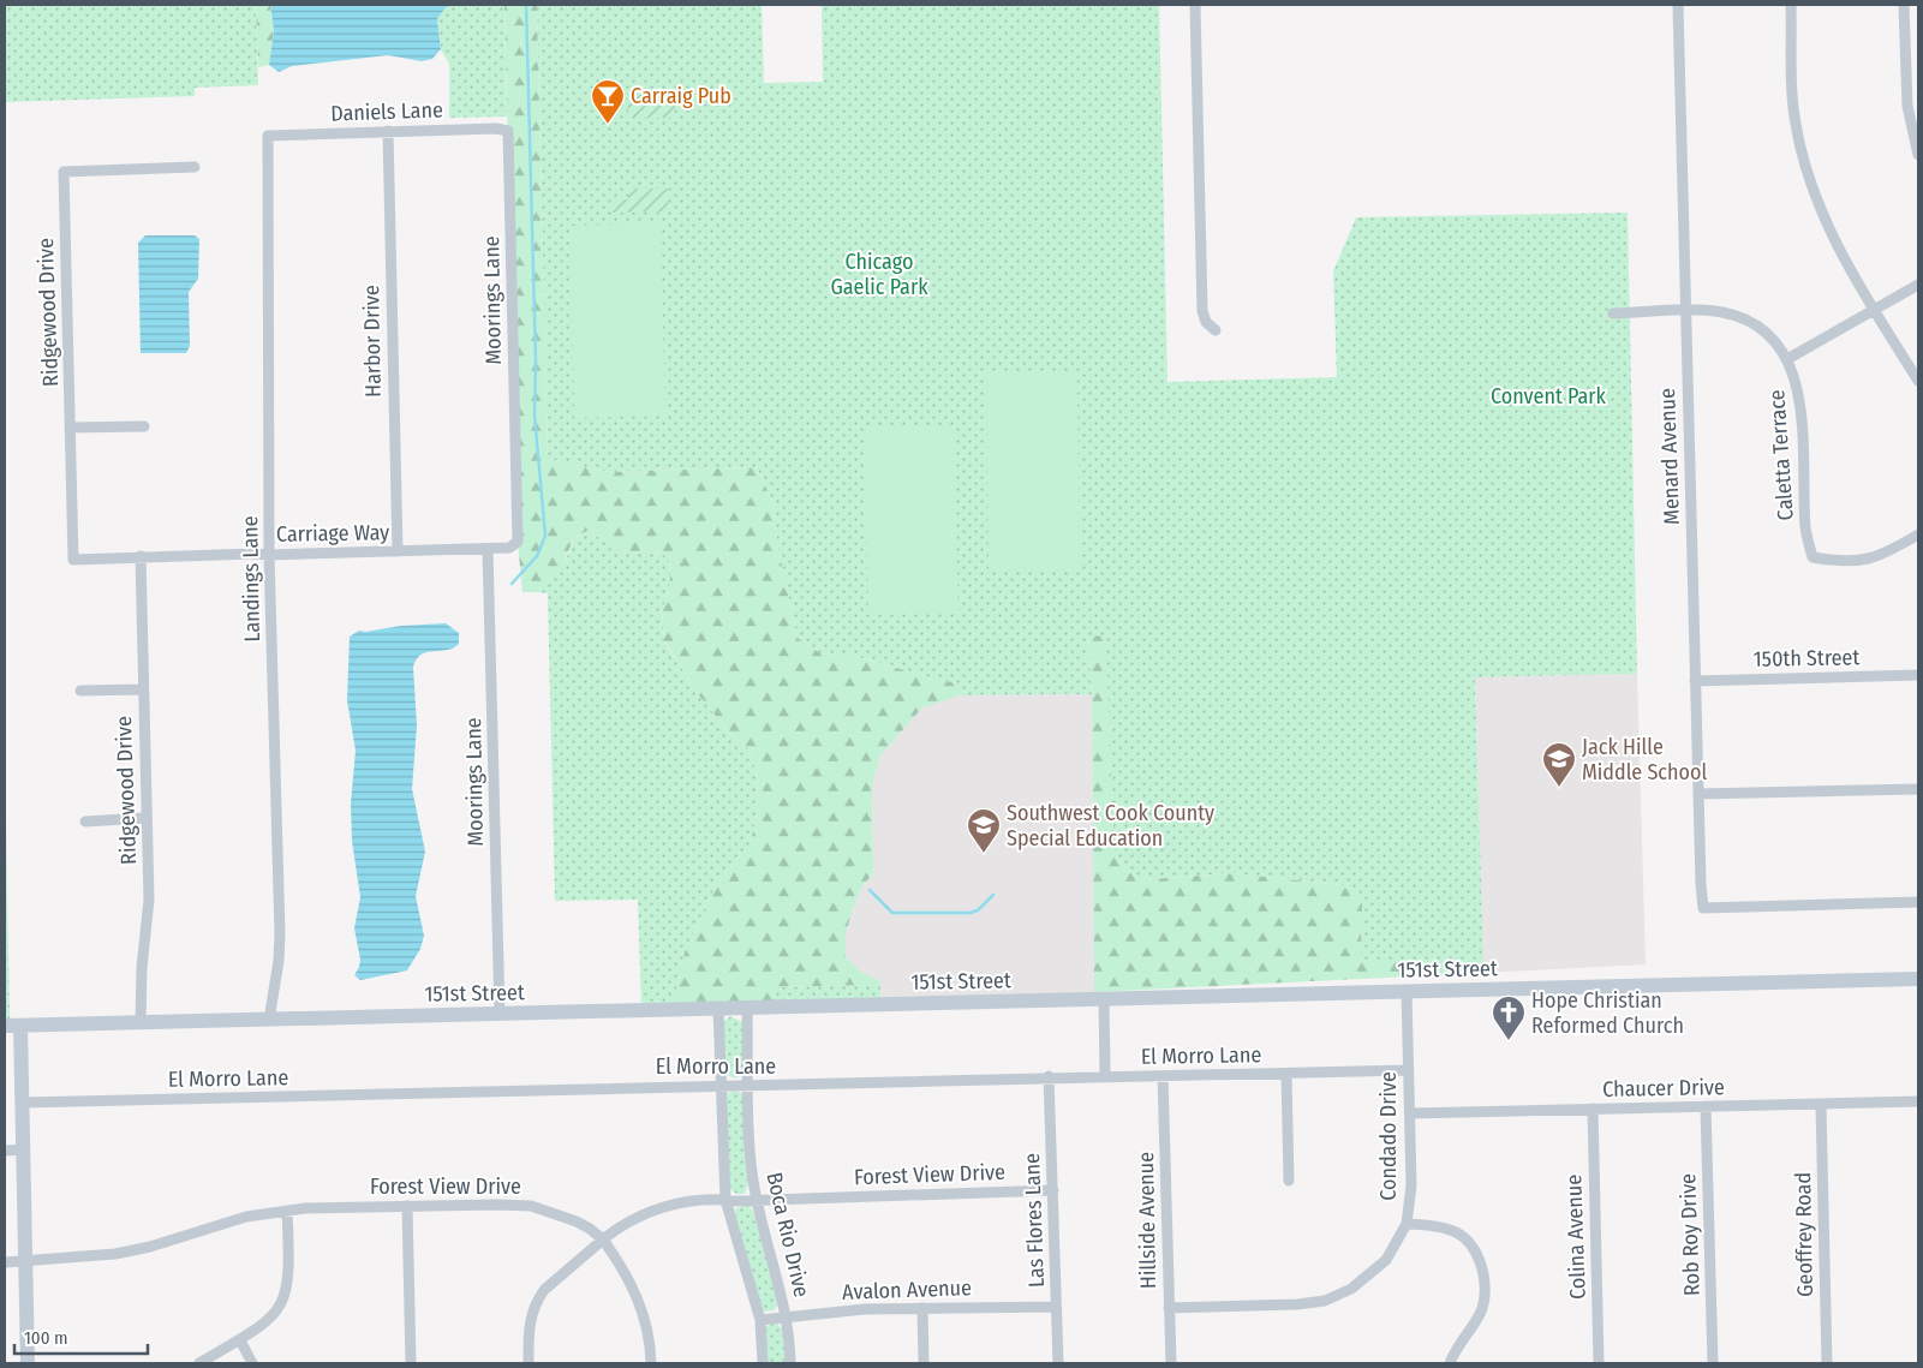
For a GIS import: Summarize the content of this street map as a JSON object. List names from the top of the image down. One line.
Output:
{"streets":{"street":["Daniels Lane","Moorings Lane","Ridgewood Drive","Harbor Drive","Caletta Terrace","Menard Avenue","Carriage Way","Landings Lane","150th Street","151st Street","El Morro Lane","Chaucer Drive","Condado Drive","Forest View Drive","Las Flores Lane","Hillside Avenue","Boca Rio Drive","Rob Roy Drive","Geoffrey Road","Colina Avenue","Avalon Avenue"]},"crossings":[["Daniels Lane","Moorings Lane"],["Daniels Lane","Harbor Drive"],["Daniels Lane","Landings Lane"],["Moorings Lane","Carriage Way"],["Moorings Lane","151st Street"],["Ridgewood Drive","Carriage Way"],["Ridgewood Drive","151st Street"],["Harbor Drive","Carriage Way"],["Caletta Terrace","Menard Avenue"],["Menard Avenue","150th Street"],["Carriage Way","Landings Lane"],["Landings Lane","151st Street"],["151st Street","Condado Drive"],["151st Street","Boca Rio Drive"],["El Morro Lane","Condado Drive"],["El Morro Lane","Las Flores Lane"],["El Morro Lane","Hillside Avenue"],["El Morro Lane","Boca Rio Drive"],["Chaucer Drive","Condado Drive"],["Chaucer Drive","Rob Roy Drive"],["Chaucer Drive","Geoffrey Road"],["Chaucer Drive","Colina Avenue"],["Condado Drive","Hillside Avenue"],["Forest View Drive","Las Flores Lane"],["Forest View Drive","Boca Rio Drive"],["Las Flores Lane","Avalon Avenue"],["Boca Rio Drive","Avalon Avenue"]],"parks":["Chicago Gaelic Park","Convent Park"],"places":{"bar":["Carraig Pub"],"school or university":["Jack Hille Middle School","Southwest Cook County Special Education"],"church":["Hope Christian Reformed Church"]},"scale_bar":"100 m"}
